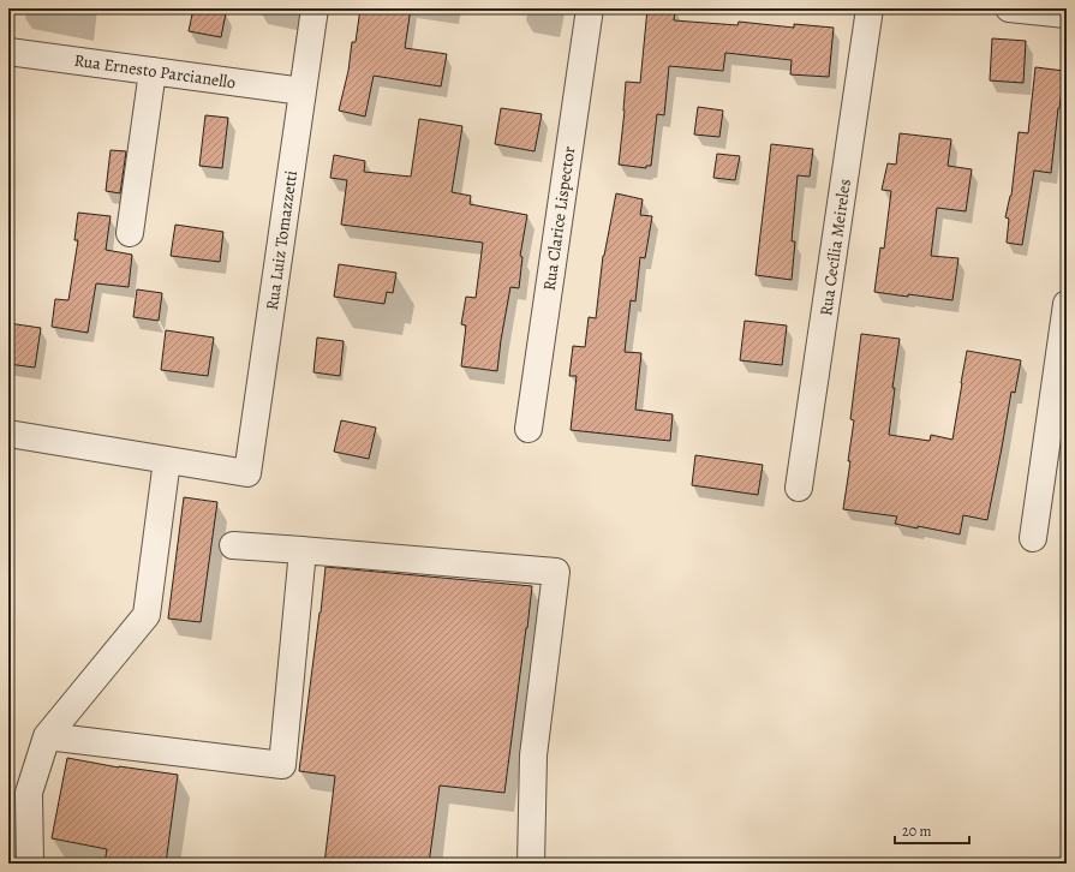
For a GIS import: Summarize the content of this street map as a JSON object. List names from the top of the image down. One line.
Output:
{"streets":{"street":["Rua Ernesto Parcianello","Rua Clarice Lispector","Rua Luiz Tomazzetti","Rua Cecília Meireles"]},"crossings":[["Rua Ernesto Parcianello","Rua Luiz Tomazzetti"]],"scale_bar":"20 m"}
